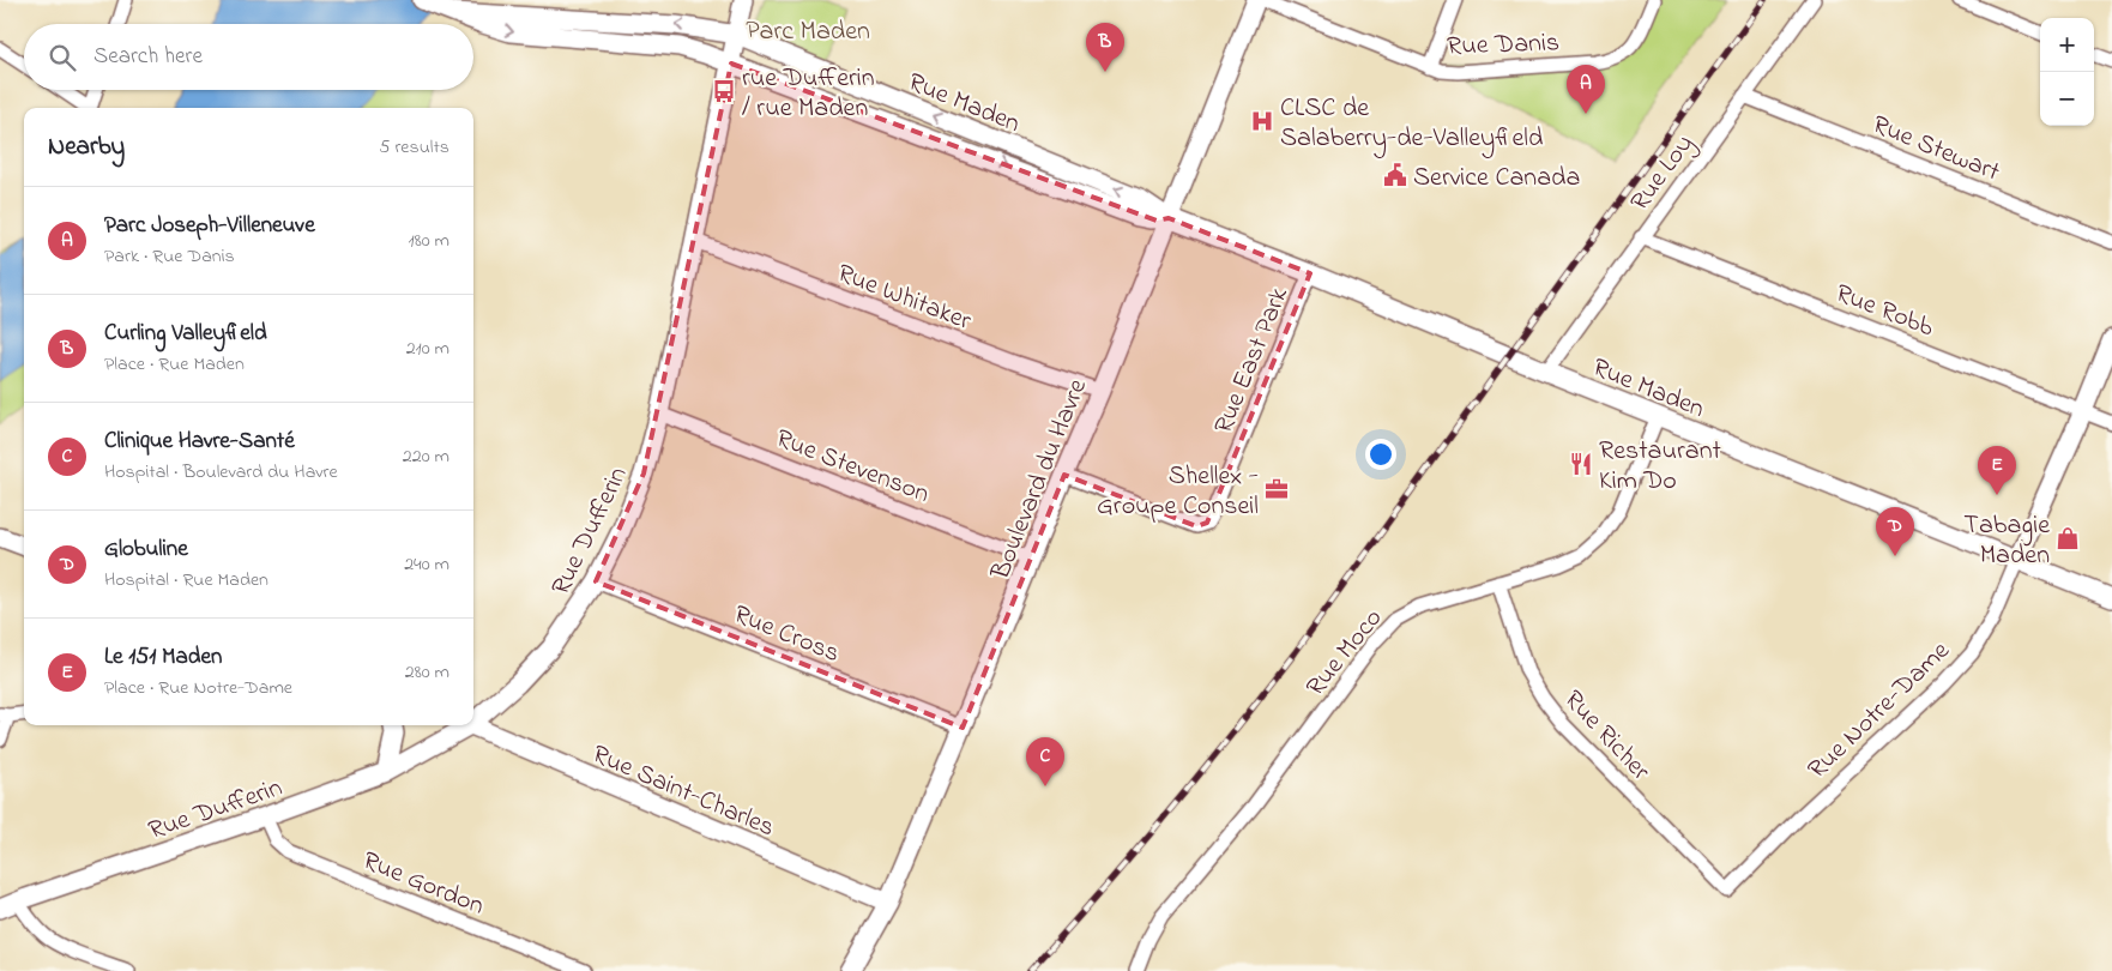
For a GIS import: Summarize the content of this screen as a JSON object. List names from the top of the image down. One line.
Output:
{"streets":{"street":["Rue Danis","Rue Maden","Rue Stewart","Rue Loy","Rue Whitaker","Rue Robb","Rue East Park","Rue Stevenson","Boulevard du Havre","Rue Dufferin","Rue Cross","Rue Moco","Rue Notre-Dame","Rue Richer","Rue Saint-Charles","Rue Gordon"]},"crossings":[["Rue Maden","Rue Loy"],["Rue Maden","Rue East Park"],["Rue Maden","Boulevard du Havre"],["Rue Maden","Rue Dufferin"],["Rue Maden","Rue Moco"],["Rue Maden","Rue Notre-Dame"],["Rue Stewart","Rue Loy"],["Rue Loy","Rue Robb"],["Rue Whitaker","Boulevard du Havre"],["Rue Whitaker","Rue Dufferin"],["Rue Robb","Rue Notre-Dame"],["Rue East Park","Boulevard du Havre"],["Rue Stevenson","Boulevard du Havre"],["Rue Stevenson","Rue Dufferin"],["Boulevard du Havre","Rue Cross"],["Boulevard du Havre","Rue Saint-Charles"],["Rue Dufferin","Rue Cross"],["Rue Dufferin","Rue Gordon"],["Rue Moco","Rue Richer"],["Rue Notre-Dame","Rue Richer"]],"parks":["Parc Maden"],"places":{"bus stop":["rue Dufferin / rue Maden"],"hospital":["CLSC de Salaberry-de-Valleyfield"],"public building":["Service Canada"],"restaurant":["Restaurant Kim Do"],"office":["Shellex - Groupe Conseil"],"shop":["Tabagie Maden"]},"page":{"map_buttons":["+","−"],"pins":["B","A","E","D","C"],"search":"Search here","heading":["Nearby","5 results"],"list":[{"mark":"A","name":"Parc Joseph-Villeneuve","note":"Park · Rue Danis","value":"180 m"},{"mark":"B","name":"Curling Valleyfield","note":"Place · Rue Maden","value":"210 m"},{"mark":"C","name":"Clinique Havre-Santé","note":"Hospital · Boulevard du Havre","value":"220 m"},{"mark":"D","name":"Globuline","note":"Hospital · Rue Maden","value":"240 m"},{"mark":"E","name":"Le 151 Maden","note":"Place · Rue Notre-Dame","value":"280 m"}]}}
